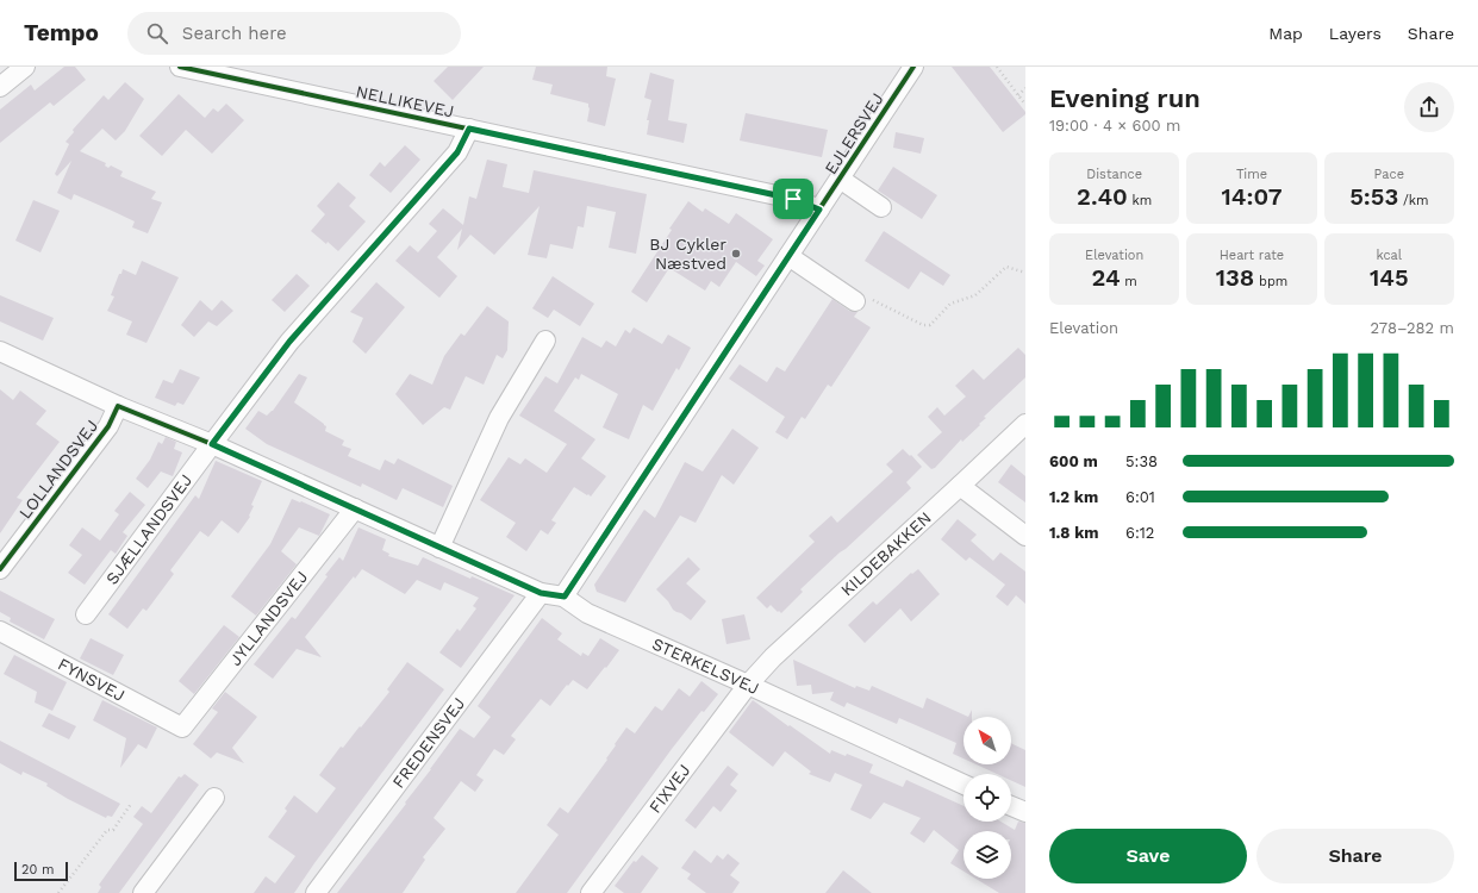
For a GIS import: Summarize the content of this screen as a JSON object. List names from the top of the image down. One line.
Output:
{"streets":{"street":["NELLIKEVEJ","EJLERSVEJ","LOLLANDSVEJ","SJÆLLANDSVEJ","KILDEBAKKEN","JYLLANDSVEJ","STERKELSVEJ","FYNSVEJ","FREDENSVEJ","FIXVEJ"]},"crossings":[["NELLIKEVEJ","EJLERSVEJ"],["NELLIKEVEJ","SJÆLLANDSVEJ"],["EJLERSVEJ","STERKELSVEJ"],["LOLLANDSVEJ","STERKELSVEJ"],["SJÆLLANDSVEJ","STERKELSVEJ"],["KILDEBAKKEN","STERKELSVEJ"],["KILDEBAKKEN","FIXVEJ"],["JYLLANDSVEJ","STERKELSVEJ"],["JYLLANDSVEJ","FYNSVEJ"],["STERKELSVEJ","FREDENSVEJ"],["STERKELSVEJ","FIXVEJ"]],"places":["BJ Cykler Næstved"],"scale_bar":"20 m","north":"top left","page":{"header":"Tempo","search":"Search here","nav":["Map","Layers","Share"],"heading":["Evening run","19:00 · 4 × 600 m"],"stats":[["Distance","2.40 km"],["Time","14:07"],["Pace","5:53 /km"],["Elevation","24 m"],["Heart rate","138 bpm"],["kcal","145"]],"chart":["Elevation","278–282 m"],"list":[{"name":"600 m","note":"5:38"},{"name":"1.2 km","note":"6:01"},{"name":"1.8 km","note":"6:12"}],"buttons":["Save","Share"],"scale":"20 m"}}
